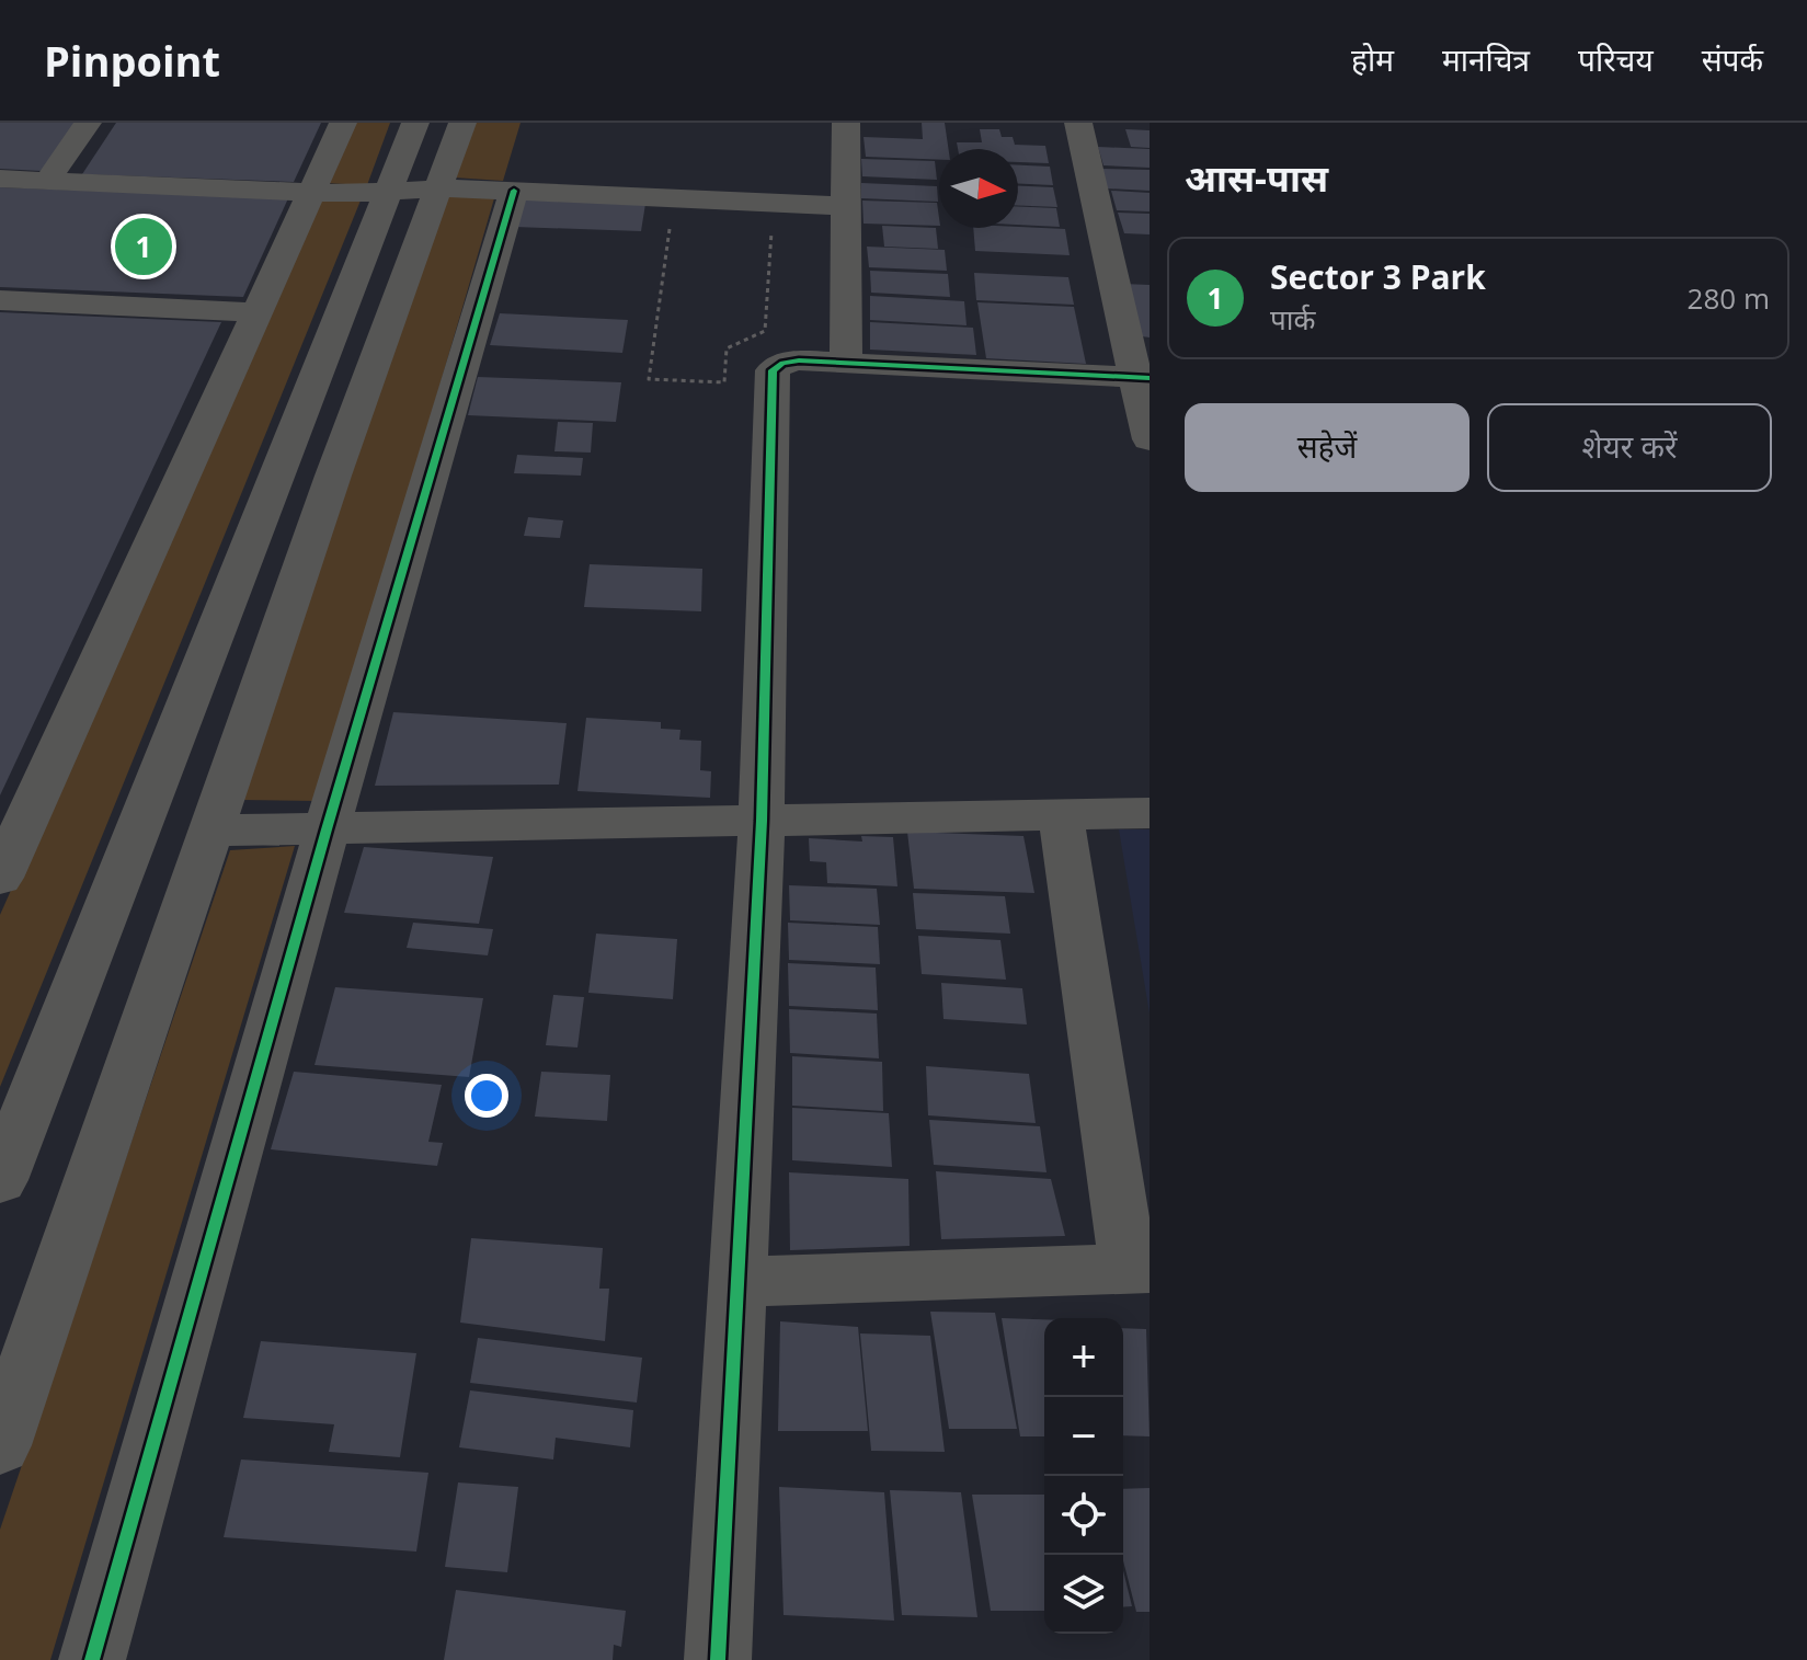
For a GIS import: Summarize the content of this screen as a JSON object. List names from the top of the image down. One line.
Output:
{"north":"right","page":{"header":"Pinpoint","nav":["होम","मानचित्र","परिचय","संपर्क"],"heading":"आस-पास","pins":"1","list":[{"mark":"1","name":"Sector 3 Park","note":"पार्क","value":"280 m"}],"buttons":["सहेजें","शेयर करें"],"map_buttons":["+","−"]}}
